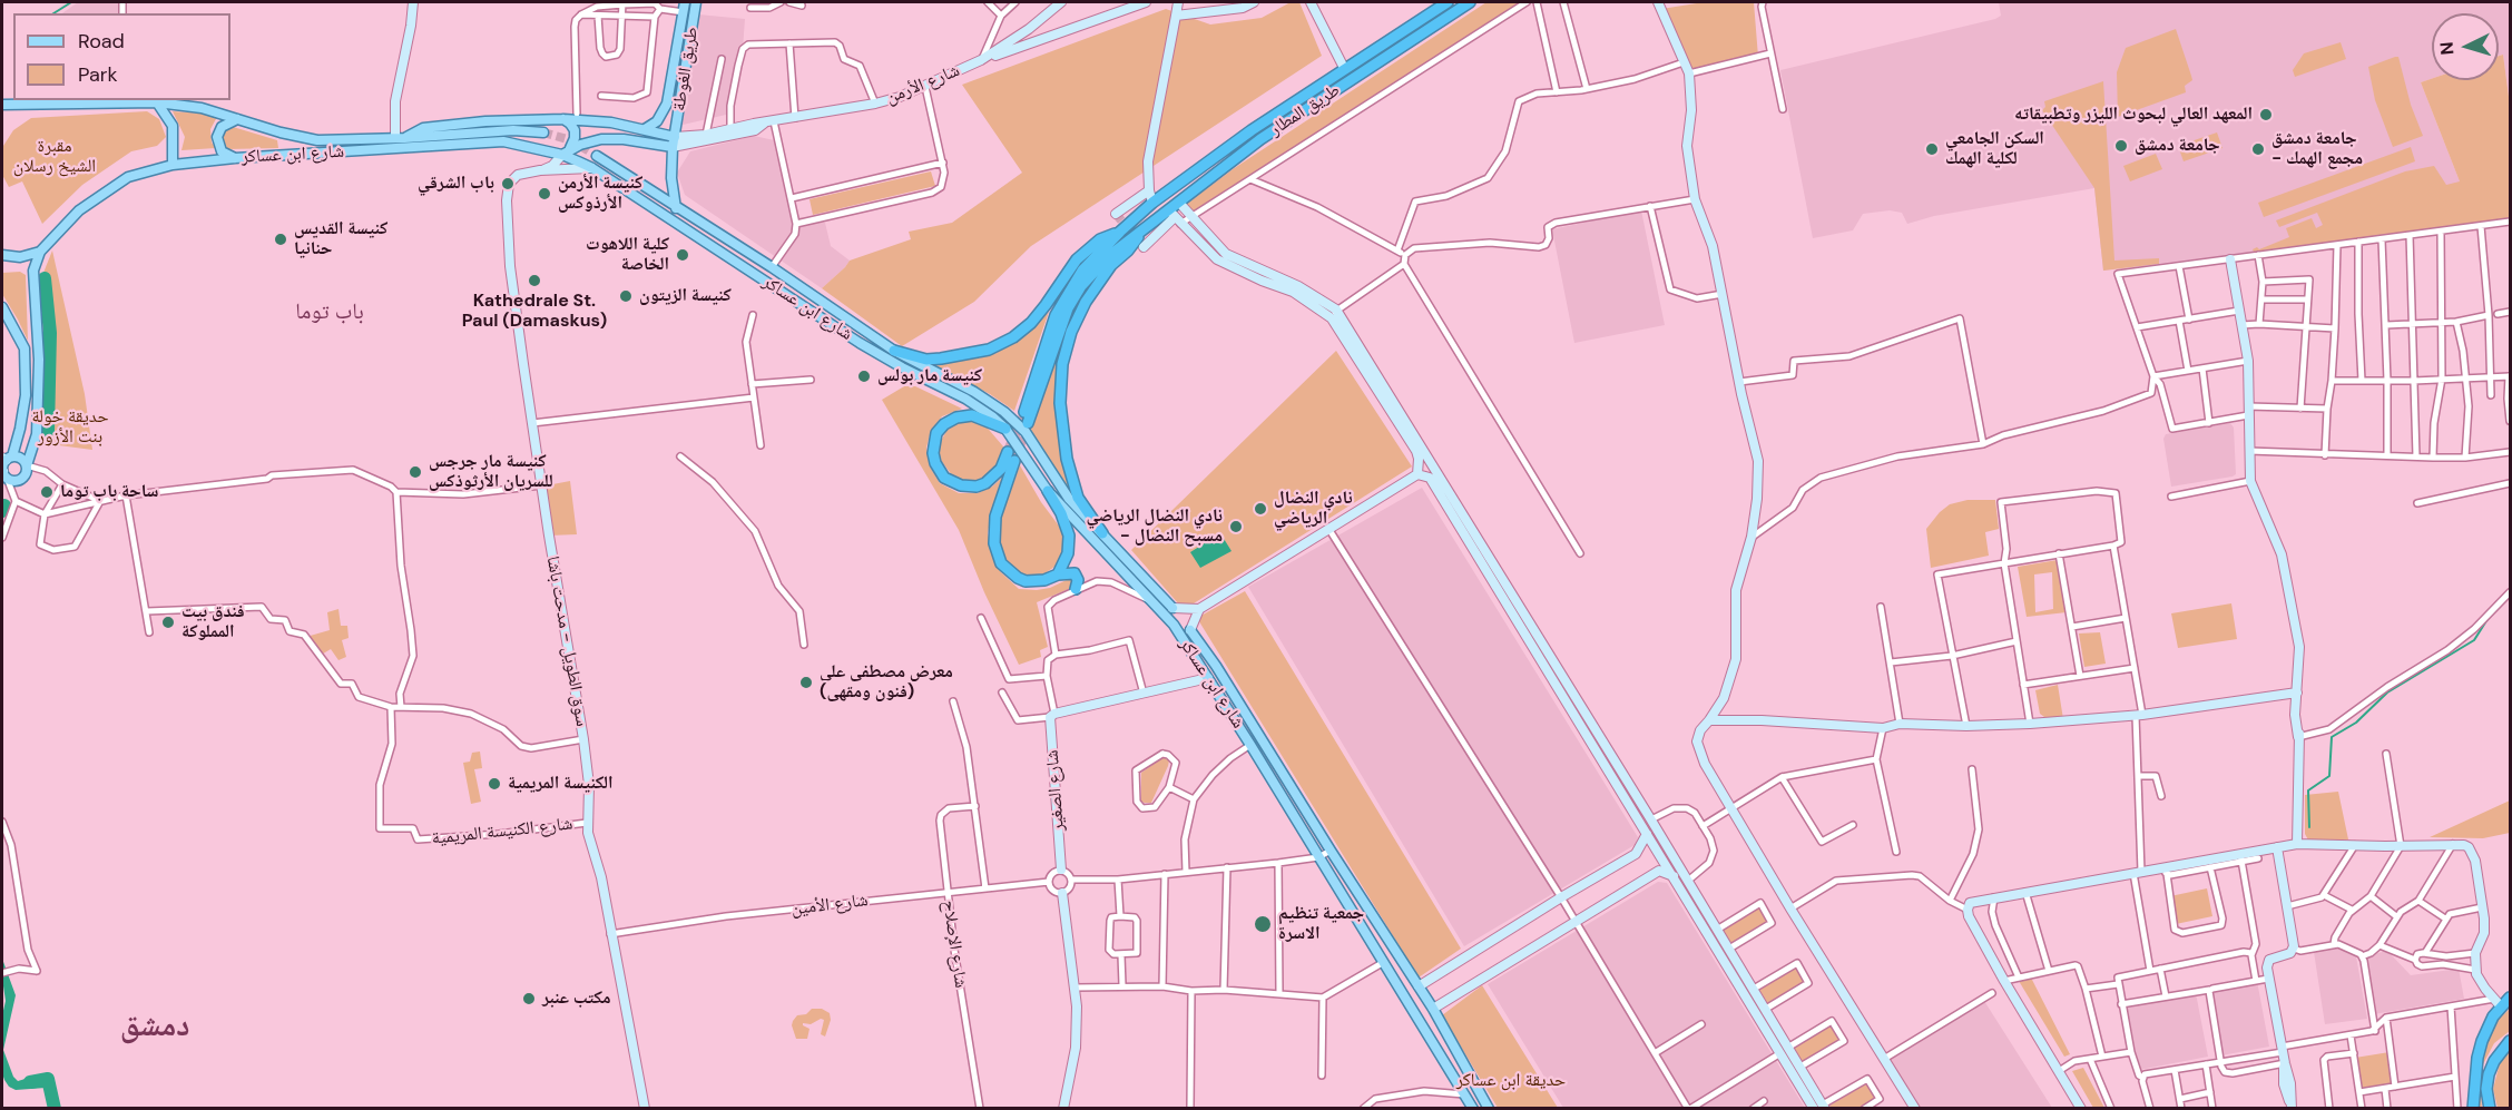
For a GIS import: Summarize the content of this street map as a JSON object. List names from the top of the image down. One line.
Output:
{"streets":{"highway":["طريق المطار"],"main road":["طريق الغوطة","شارع ابن عساكر"],"street":["شارع الأرمن","سوق الطويل - مدحت باشا","شارع الصغير","شارع الكنيسة المريمية","شارع الأمين","شارع الإصلاح"]},"crossings":[["طريق الغوطة","شارع الأرمن"],["طريق الغوطة","شارع ابن عساكر"],["سوق الطويل - مدحت باشا","شارع الكنيسة المريمية"],["سوق الطويل - مدحت باشا","شارع الأمين"],["شارع الصغير","شارع الأمين"],["شارع الأمين","شارع الإصلاح"]],"districts":["باب توما","دمشق"],"parks":["مقبرة الشيخ رسلان","حديقة خولة بنت الأزور","حديقة ابن عساكر"],"places":["المعهد العالي لبحوث الليزر وتطبيقاته","جامعة دمشق","السكن الجامعي لكلية الهمك","جامعة دمشق - مجمع الهمك","باب الشرقي","كنيسة الأرمن الأرذوكس","كنيسة القديس حنانيا","كلية اللاهوت الخاصة","Kathedrale St. Paul (Damaskus)","كنيسة الزيتون","كنيسة مار بولس","كنيسة مار جرجس للسريان الأرثوذكس","ساحة باب توما","نادي النضال الرياضي","نادي النضال الرياضي - مسبح النضال","فندق بيت المملوكة","معرض مصطفى علي (فنون ومقهى)","الكنيسة المريمية","جمعية تنظيم الاسرة","مكتب عنبر"],"legend":["Road","Park"],"north":"left"}
